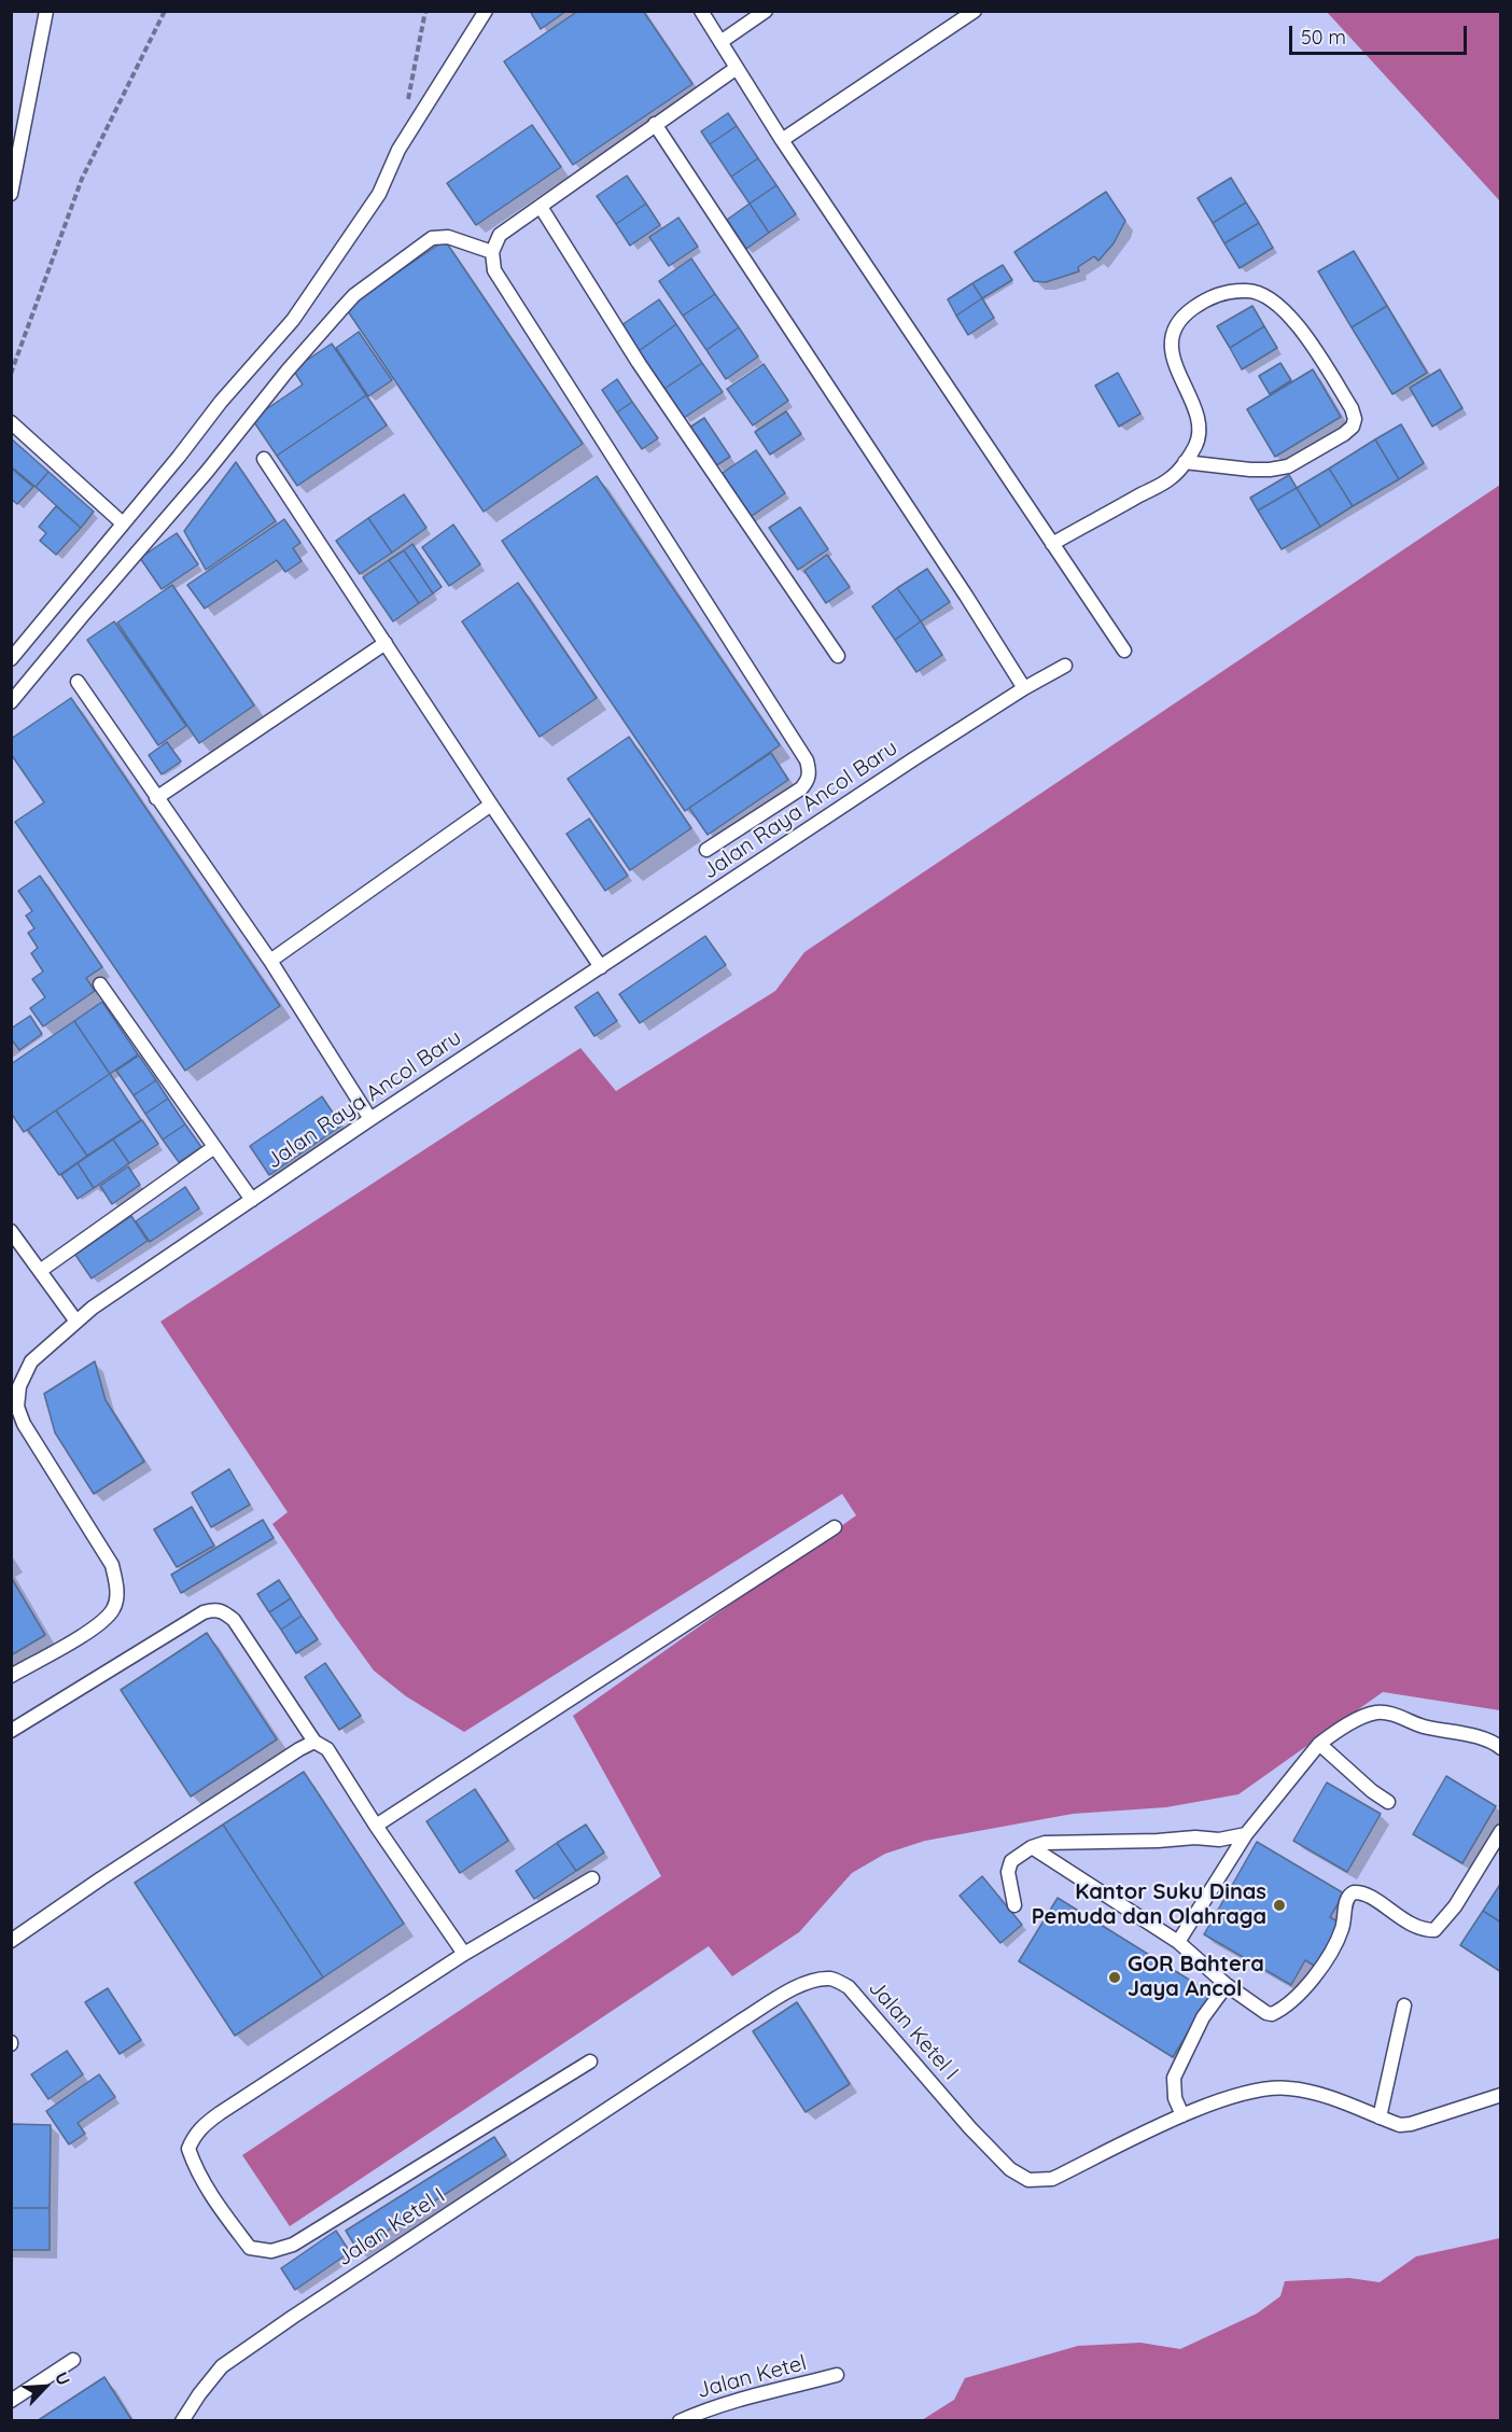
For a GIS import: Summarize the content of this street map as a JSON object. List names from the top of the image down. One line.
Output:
{"streets":{"lane":["Jalan Raya Ancol Baru","Jalan Ketel I","Jalan Ketel"]},"places":["Kantor Suku Dinas Pemuda dan Olahraga","GOR Bahtera Jaya Ancol"],"scale_bar":"50 m","north":"top right"}
